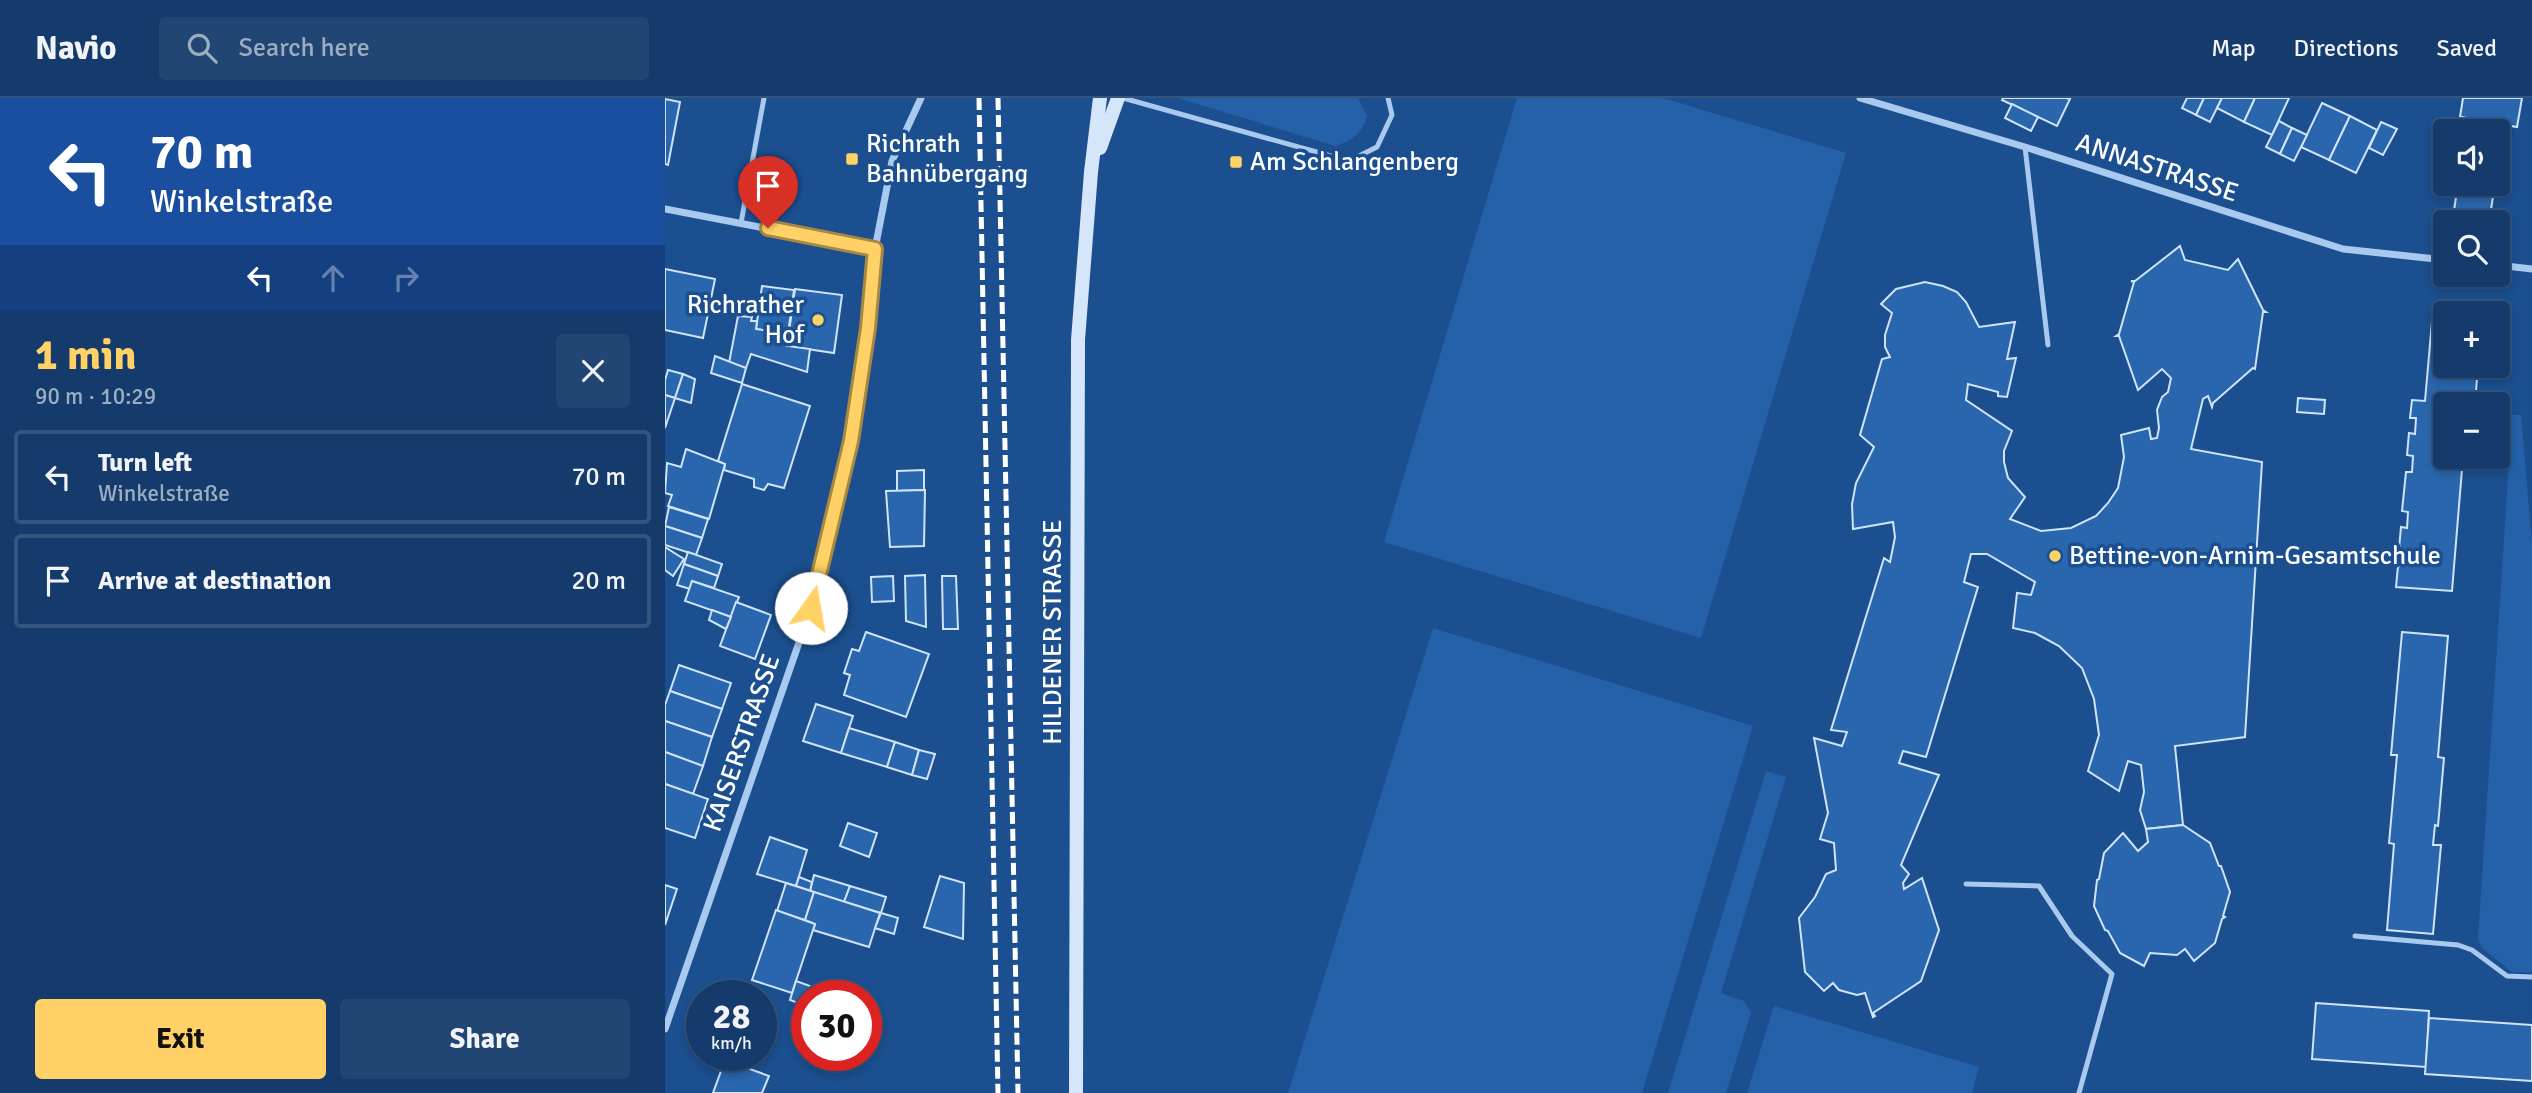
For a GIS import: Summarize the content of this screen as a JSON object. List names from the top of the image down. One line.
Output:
{"streets":{"main road":["HILDENER STRASSE"],"street":["ANNASTRASSE","KAISERSTRASSE"]},"places":{"transit":["Richrath Bahnübergang","Am Schlangenberg"],"other":["Richrather Hof","Bettine-von-Arnim-Gesamtschule"]},"page":{"header":"Navio","search":"Search here","nav":["Map","Directions","Saved"],"turn":["70 m","Winkelstraße"],"map_buttons":["+","−"],"heading":["1 min","90 m · 10:29"],"list":[{"name":"Turn left","note":"Winkelstraße","value":"70 m"},{"name":"Arrive at destination","value":"20 m"}],"speed":"28 km/h","limit":"30","buttons":["Exit","Share"]}}
